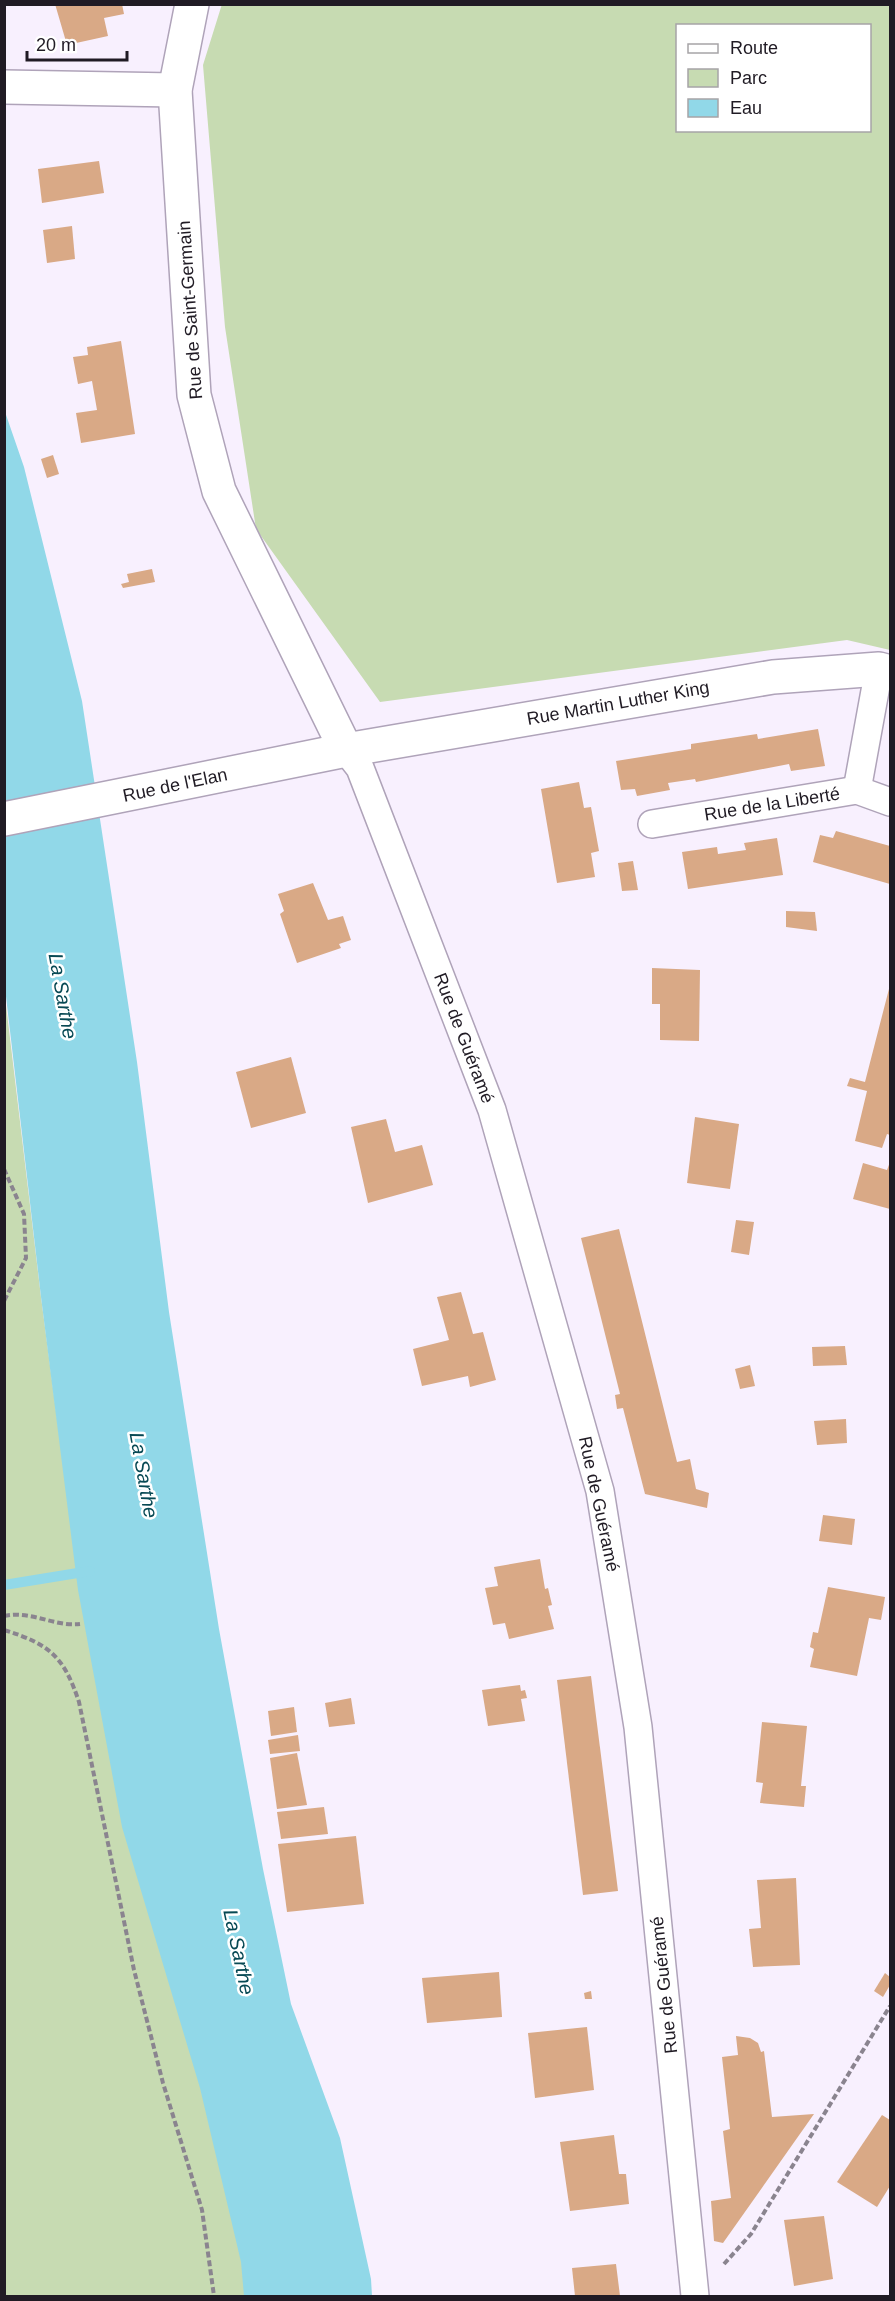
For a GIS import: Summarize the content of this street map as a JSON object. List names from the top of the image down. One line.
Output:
{"streets":{"street":["Rue de Saint-Germain","Rue Martin Luther King","Rue de l'Elan","Rue de la Liberté","Rue de Guéramé"]},"crossings":[["Rue de Saint-Germain","Rue Martin Luther King"],["Rue de Saint-Germain","Rue de l'Elan"],["Rue de Saint-Germain","Rue de Guéramé"],["Rue Martin Luther King","Rue de l'Elan"],["Rue Martin Luther King","Rue de Guéramé"],["Rue de l'Elan","Rue de Guéramé"]],"water":["La Sarthe"],"legend":["Route","Parc","Eau"],"scale_bar":"20 m"}
